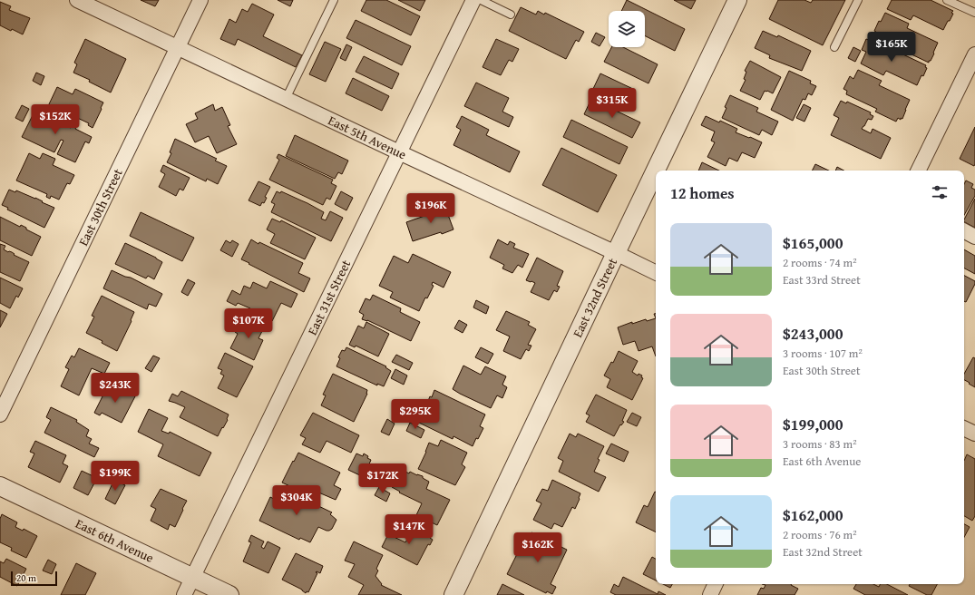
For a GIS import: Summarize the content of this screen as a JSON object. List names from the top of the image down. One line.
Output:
{"streets":{"street":["East 5th Avenue","East 30th Street","East 31st Street","East 32nd Street","East 6th Avenue"]},"crossings":[["East 5th Avenue","East 30th Street"],["East 5th Avenue","East 31st Street"],["East 5th Avenue","East 32nd Street"],["East 31st Street","East 6th Avenue"]],"scale_bar":"20 m","page":{"price":["$165K","$315K","$152K","$196K","$107K","$243K","$295K","$199K","$172K","$304K","$147K","$162K"],"heading":"12 homes","list":[{"name":"$165,000","note":"2 rooms · 74 m² · East 33rd Street"},{"name":"$243,000","note":"3 rooms · 107 m² · East 30th Street"},{"name":"$199,000","note":"3 rooms · 83 m² · East 6th Avenue"},{"name":"$162,000","note":"2 rooms · 76 m² · East 32nd Street"}],"scale":"20 m"}}
